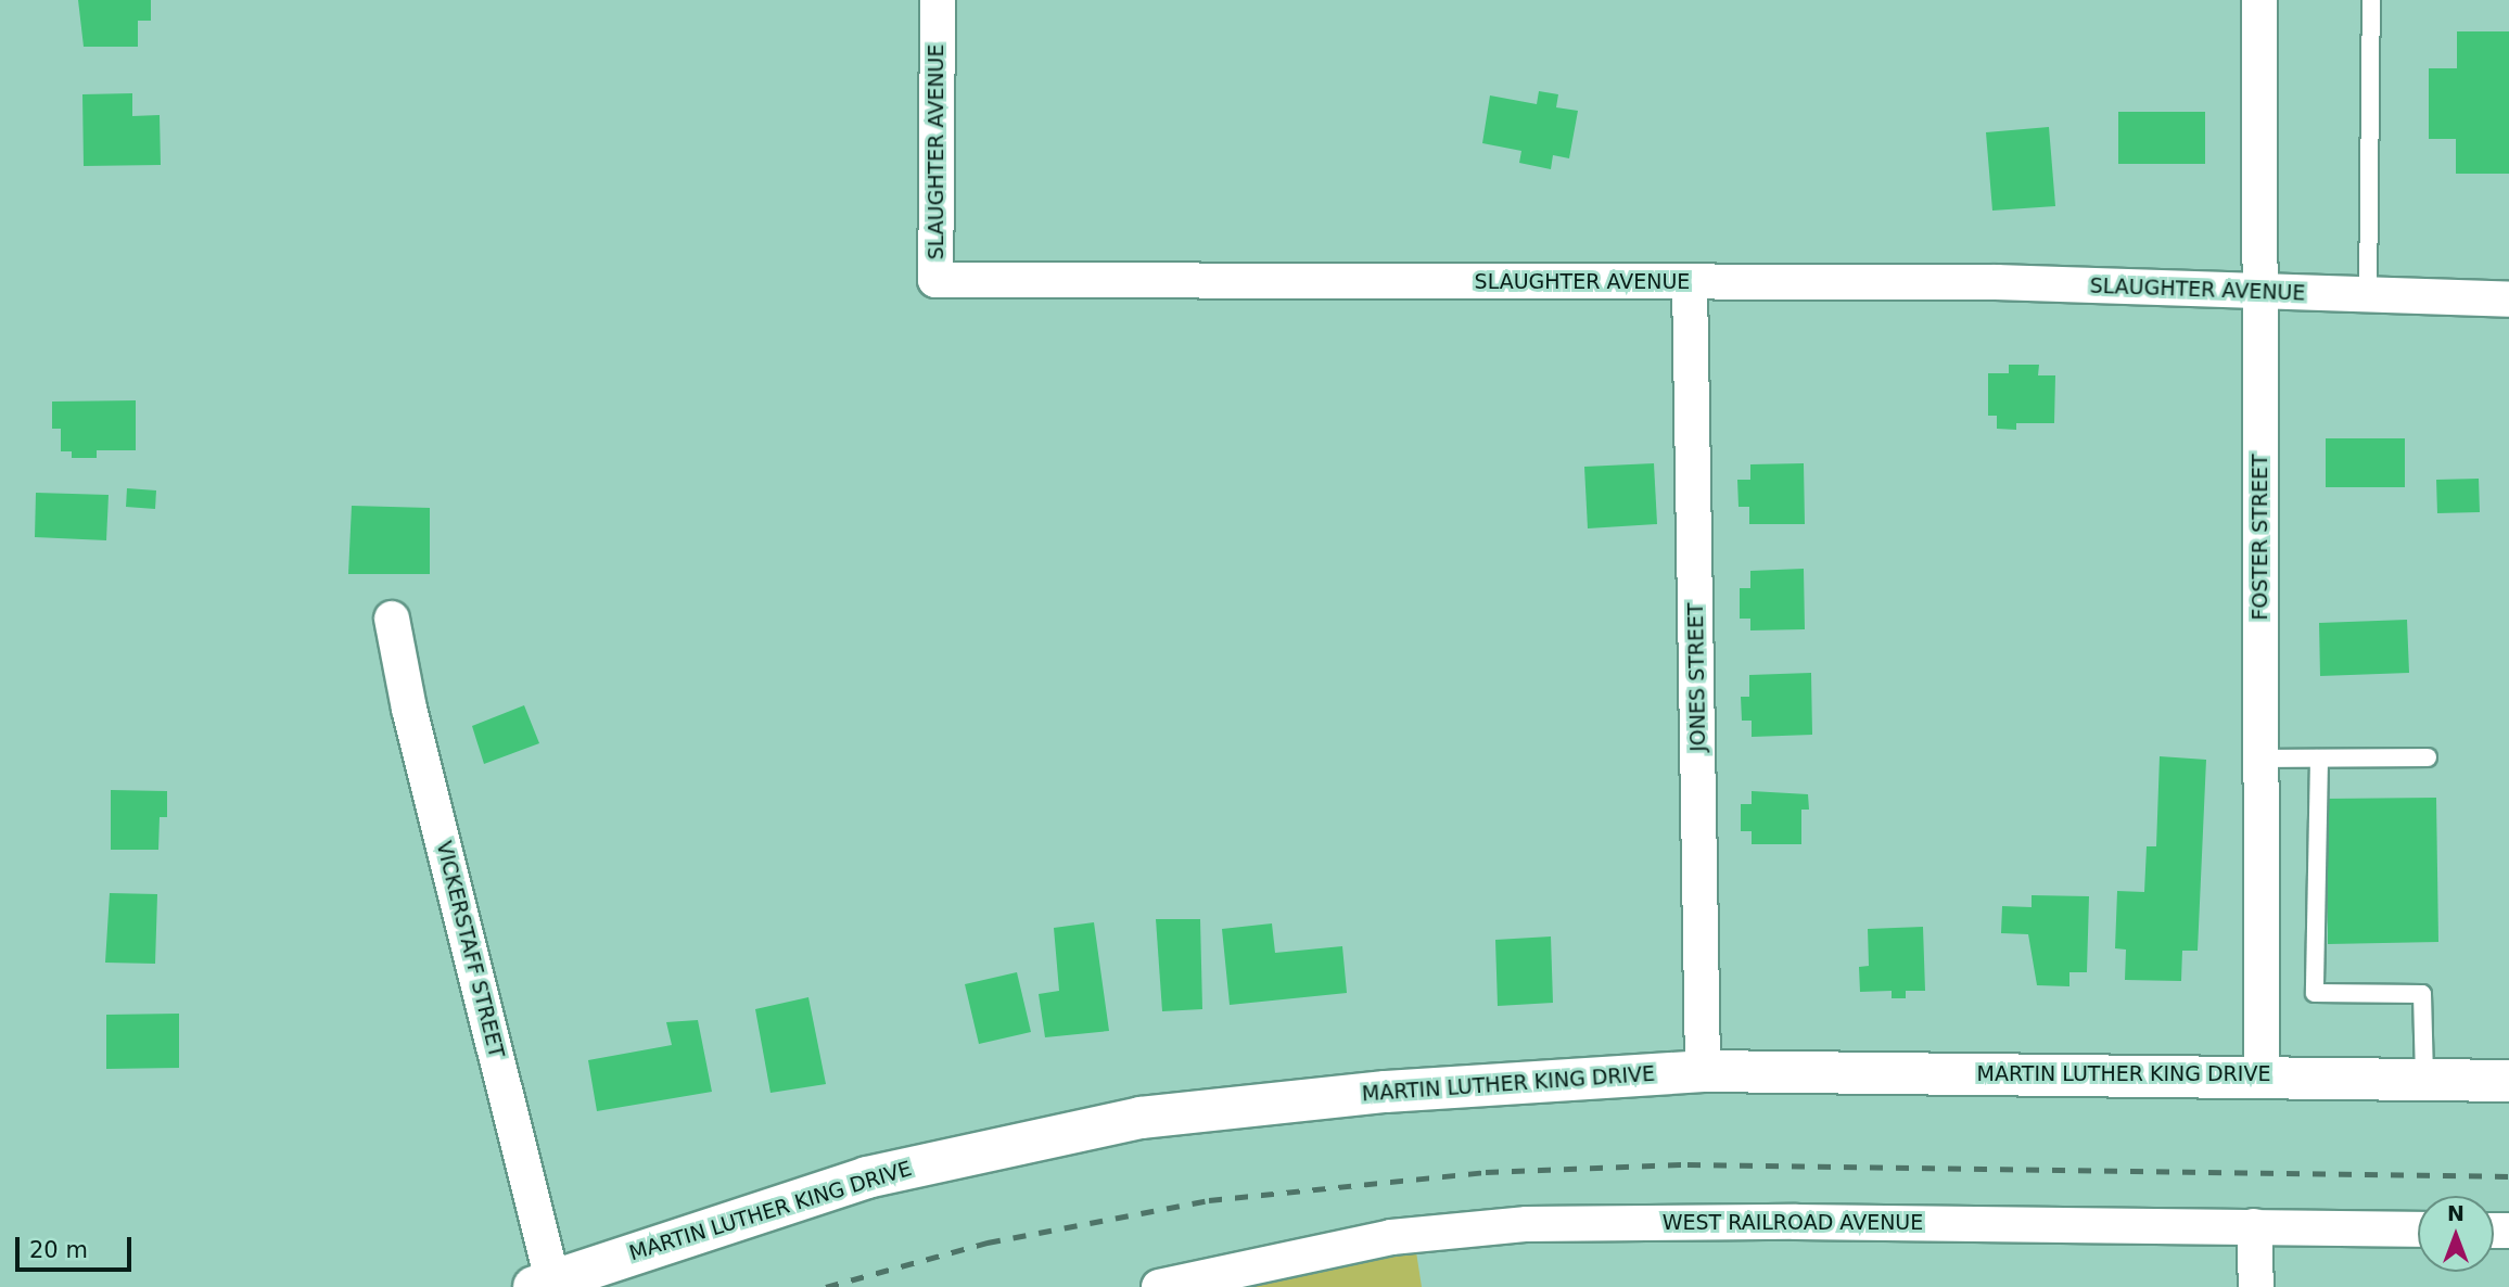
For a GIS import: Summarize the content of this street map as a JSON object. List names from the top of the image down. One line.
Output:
{"streets":{"main road":["MARTIN LUTHER KING DRIVE"],"street":["SLAUGHTER AVENUE","FOSTER STREET","JONES STREET","VICKERSTAFF STREET","WEST RAILROAD AVENUE"]},"crossings":[["SLAUGHTER AVENUE","FOSTER STREET"],["SLAUGHTER AVENUE","JONES STREET"],["FOSTER STREET","MARTIN LUTHER KING DRIVE"],["JONES STREET","MARTIN LUTHER KING DRIVE"],["VICKERSTAFF STREET","MARTIN LUTHER KING DRIVE"]],"scale_bar":"20 m","north":"top"}
